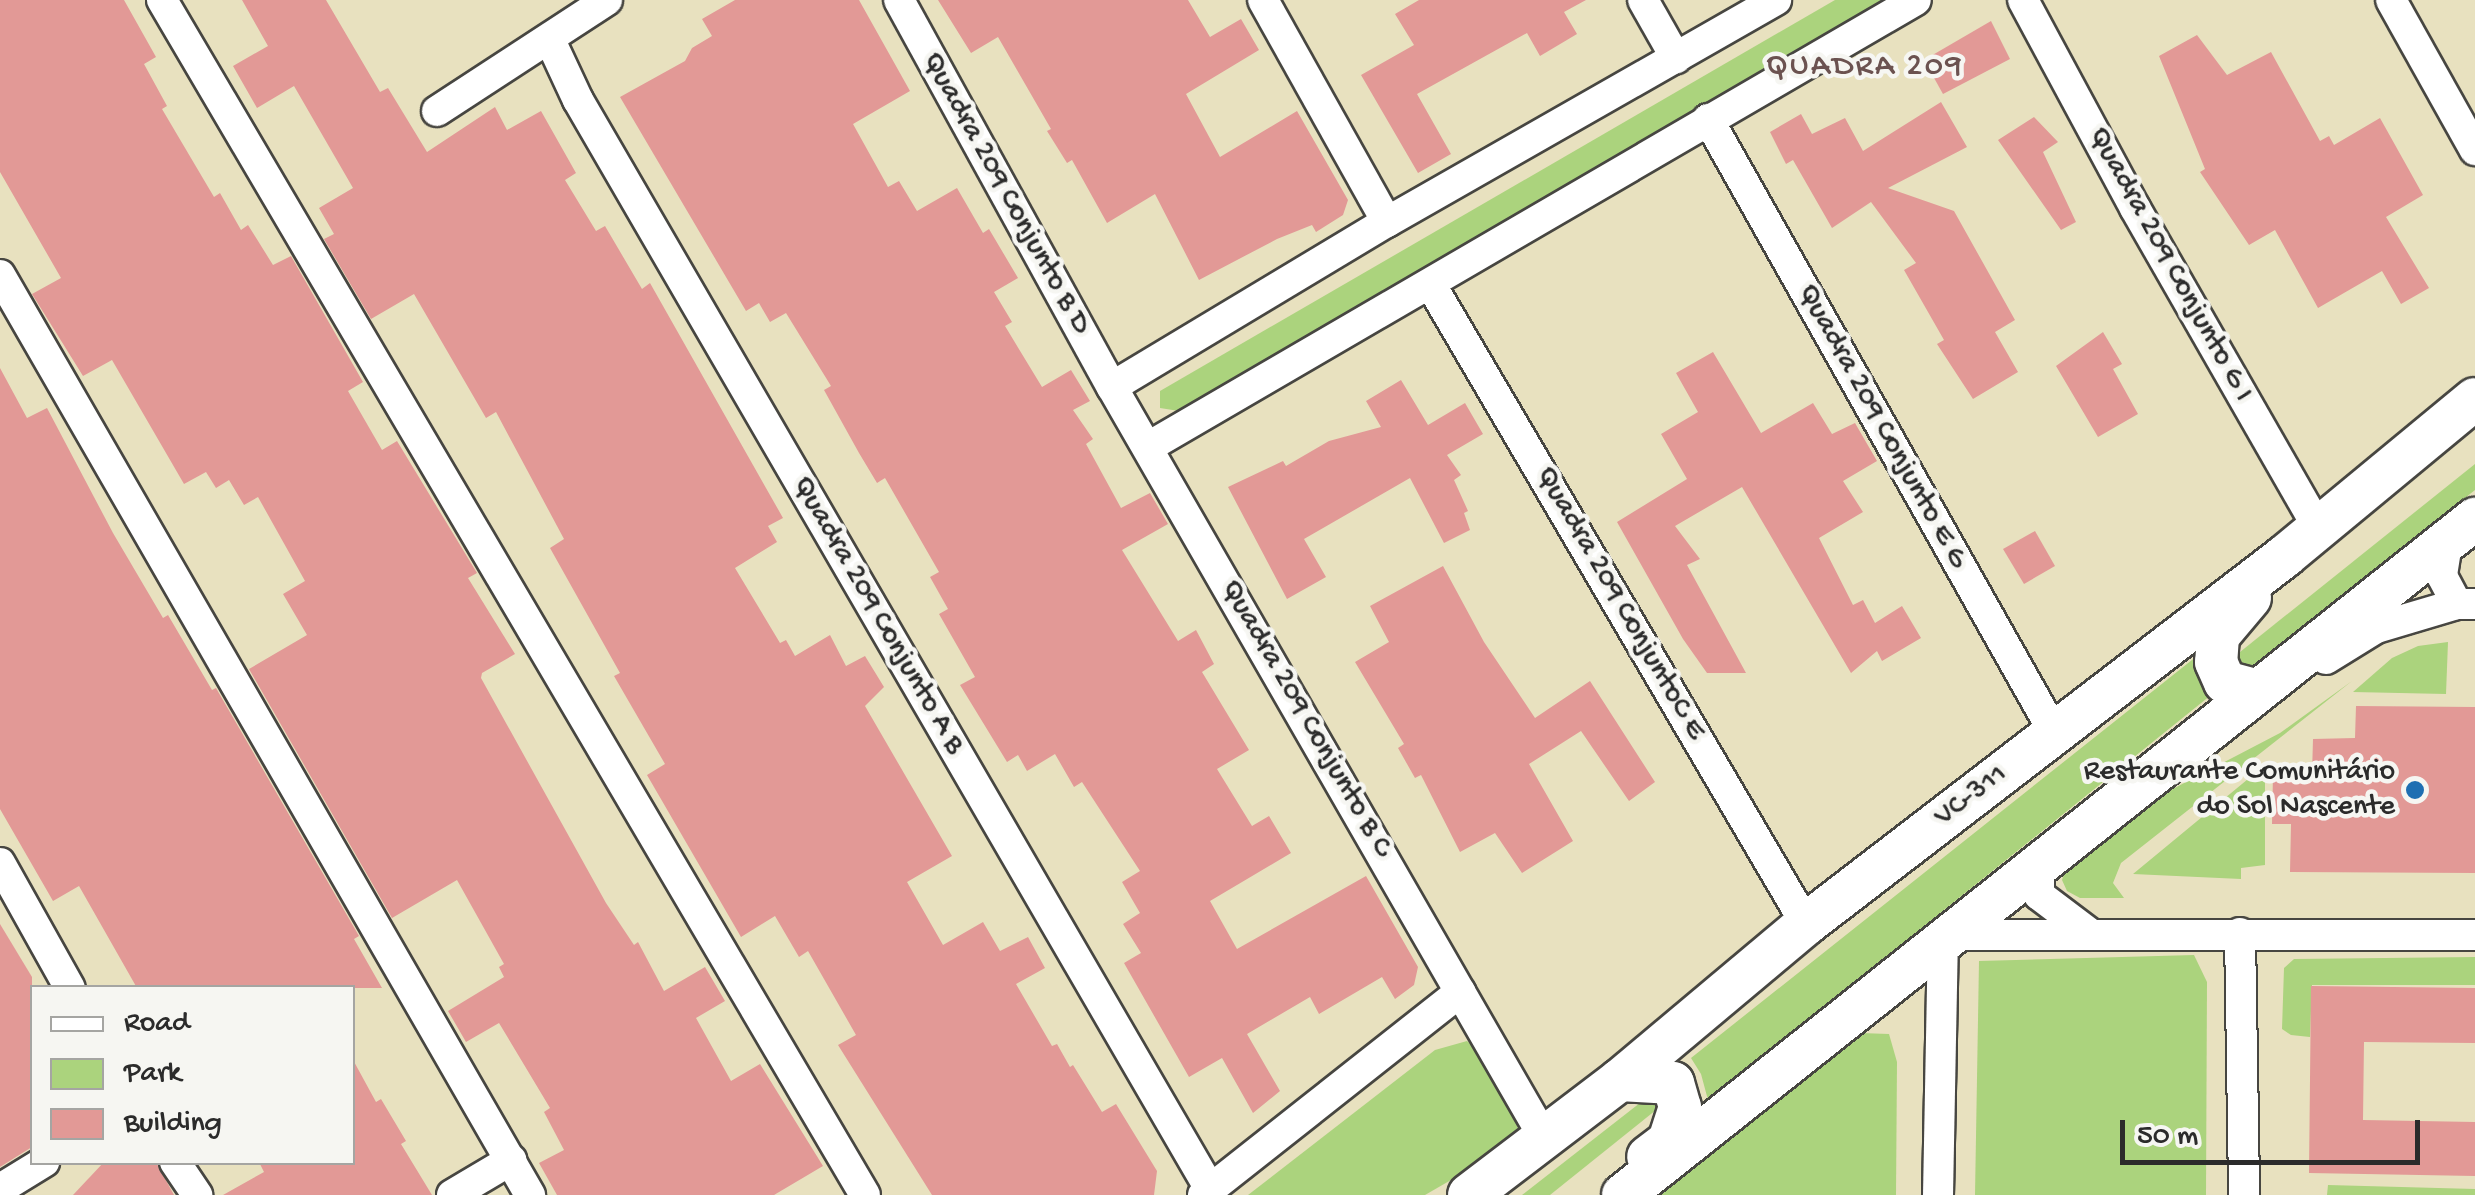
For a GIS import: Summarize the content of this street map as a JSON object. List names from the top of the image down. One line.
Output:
{"streets":{"main road":["VC-311"],"street":["Quadra 209 Conjunto B D","Quadra 209 Conjunto G I","Quadra 209 Conjunto E G","Quadra 209 ConjuntoC E","Quadra 209 Conjunto A B","Quadra 209 Conjunto B C"]},"crossings":[["Quadra 209 Conjunto B D","Quadra 209 Conjunto B C"],["Quadra 209 Conjunto G I","VC-311"],["Quadra 209 Conjunto E G","VC-311"],["Quadra 209 ConjuntoC E","VC-311"],["Quadra 209 Conjunto B C","VC-311"]],"districts":["QUADRA 209"],"places":["Restaurante Comunitário do Sol Nascente"],"legend":["Road","Park","Building"],"scale_bar":"50 m"}
